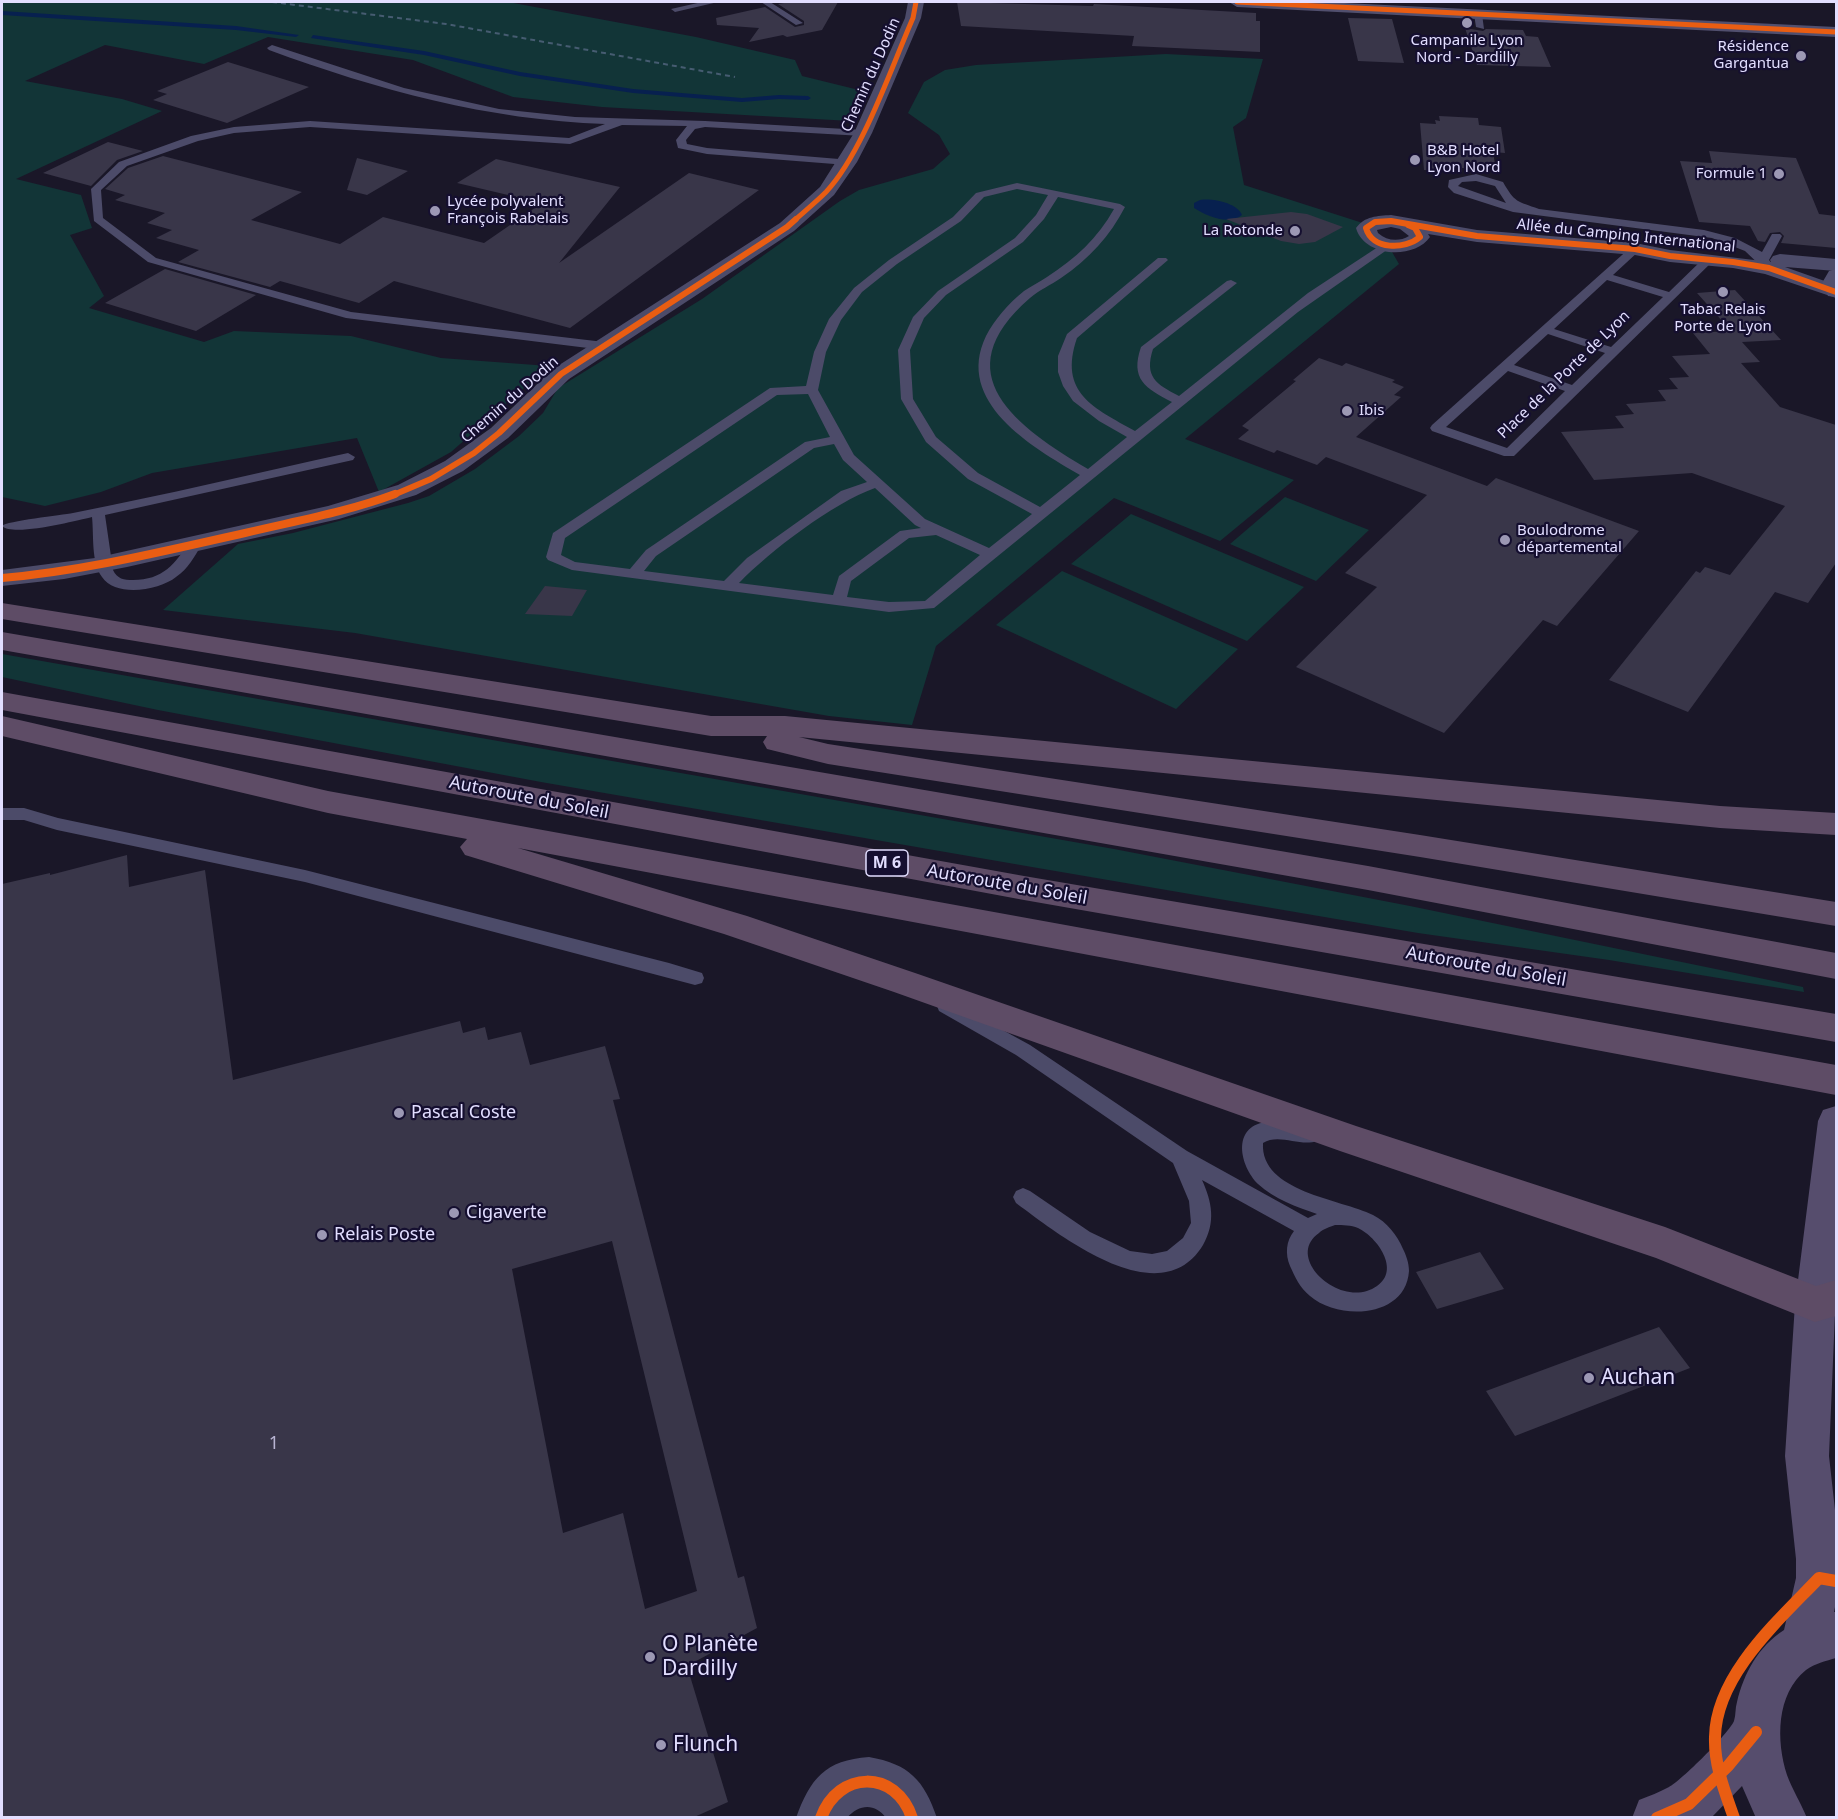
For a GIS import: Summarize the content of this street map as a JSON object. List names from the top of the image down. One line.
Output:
{"streets":{"highway":["Autoroute du Soleil","M 6"],"street":["Chemin du Dodin","Allée du Camping International"],"lane":["Place de la Porte de Lyon"]},"crossings":[["Allée du Camping International","Place de la Porte de Lyon"]],"places":["Campanile Lyon Nord - Dardilly","Résidence Gargantua","B&B Hotel Lyon Nord","Formule 1","Lycée polyvalent François Rabelais","La Rotonde","Tabac Relais Porte de Lyon","Ibis","Boulodrome départemental","Pascal Coste","Cigaverte","Relais Poste","Auchan","O Planète Dardilly","Flunch"],"house_numbers":["1"]}
